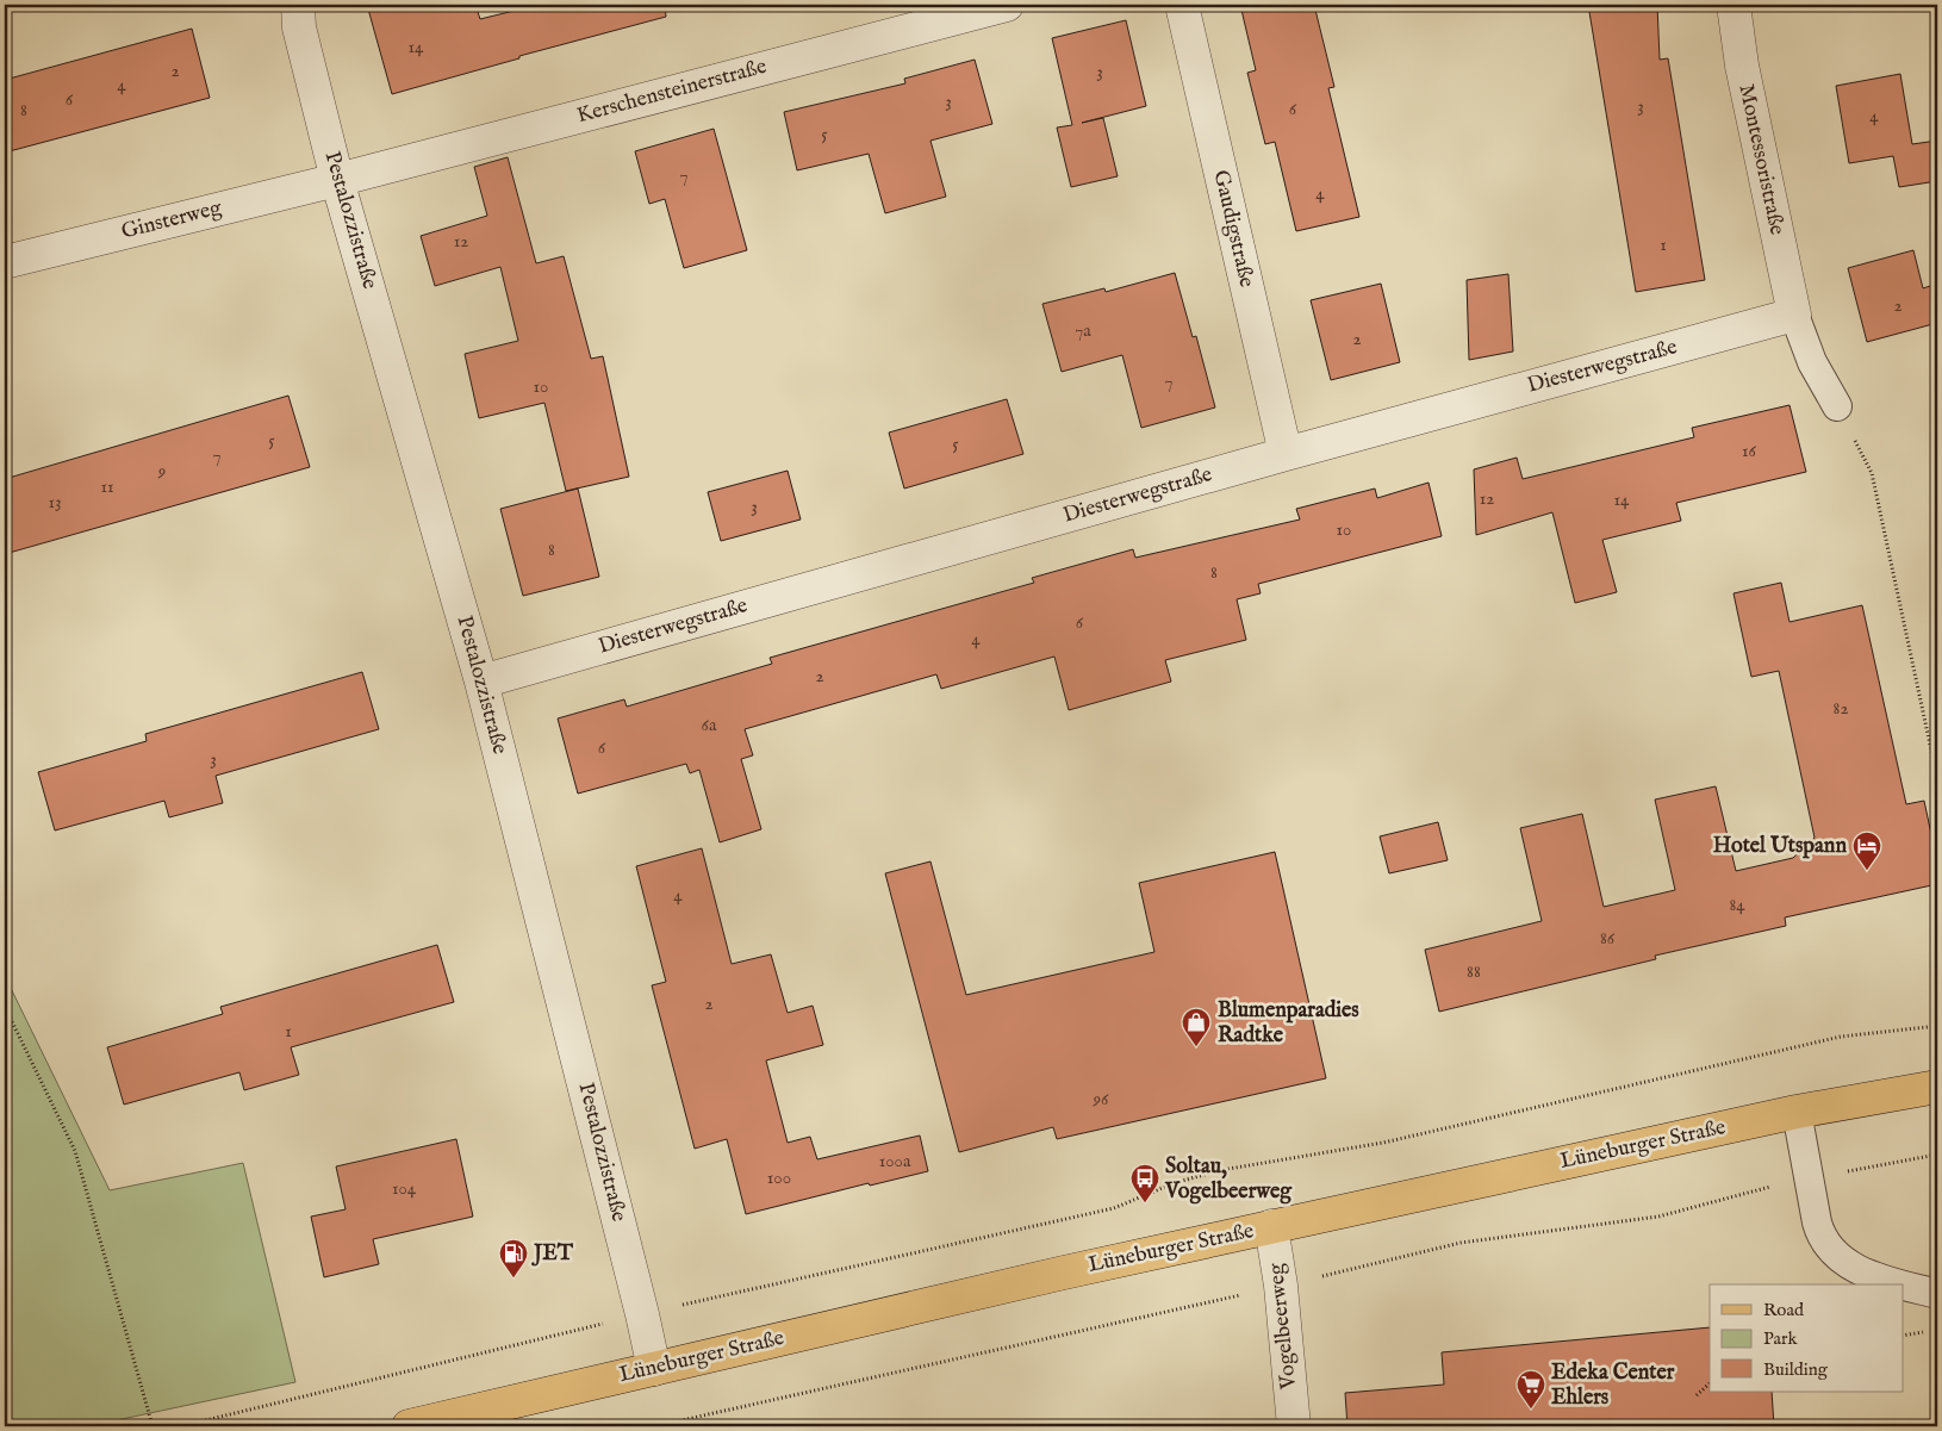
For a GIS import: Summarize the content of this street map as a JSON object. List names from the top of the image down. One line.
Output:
{"streets":{"main road":["Lüneburger Straße"],"street":["Kerschensteinerstraße","Montessoristraße","Ginsterweg","Pestalozzistraße","Gaudigstraße","Diesterwegstraße","Vogelbeerweg"]},"crossings":[["Kerschensteinerstraße","Ginsterweg"],["Kerschensteinerstraße","Pestalozzistraße"],["Montessoristraße","Diesterwegstraße"],["Ginsterweg","Pestalozzistraße"],["Pestalozzistraße","Diesterwegstraße"],["Pestalozzistraße","Lüneburger Straße"],["Gaudigstraße","Diesterwegstraße"],["Lüneburger Straße","Vogelbeerweg"]],"places":{"hotel":["Hotel Utspann"],"shop":["Blumenparadies Radtke"],"bus stop":["Soltau, Vogelbeerweg"],"fuel station":["JET"],"supermarket":["Edeka Center Ehlers"]},"house_numbers":["14","2","3","4","6","3","3","6","8","4","5","7","4","12","1","2","7a","2","7","10","5","5","16","7","9","11","12","14","13","3","10","8","8","6","4","2","82","6a","6","3","4","84","86","88","2","1","96","100a","100","104"],"legend":["Road","Park","Building"]}
